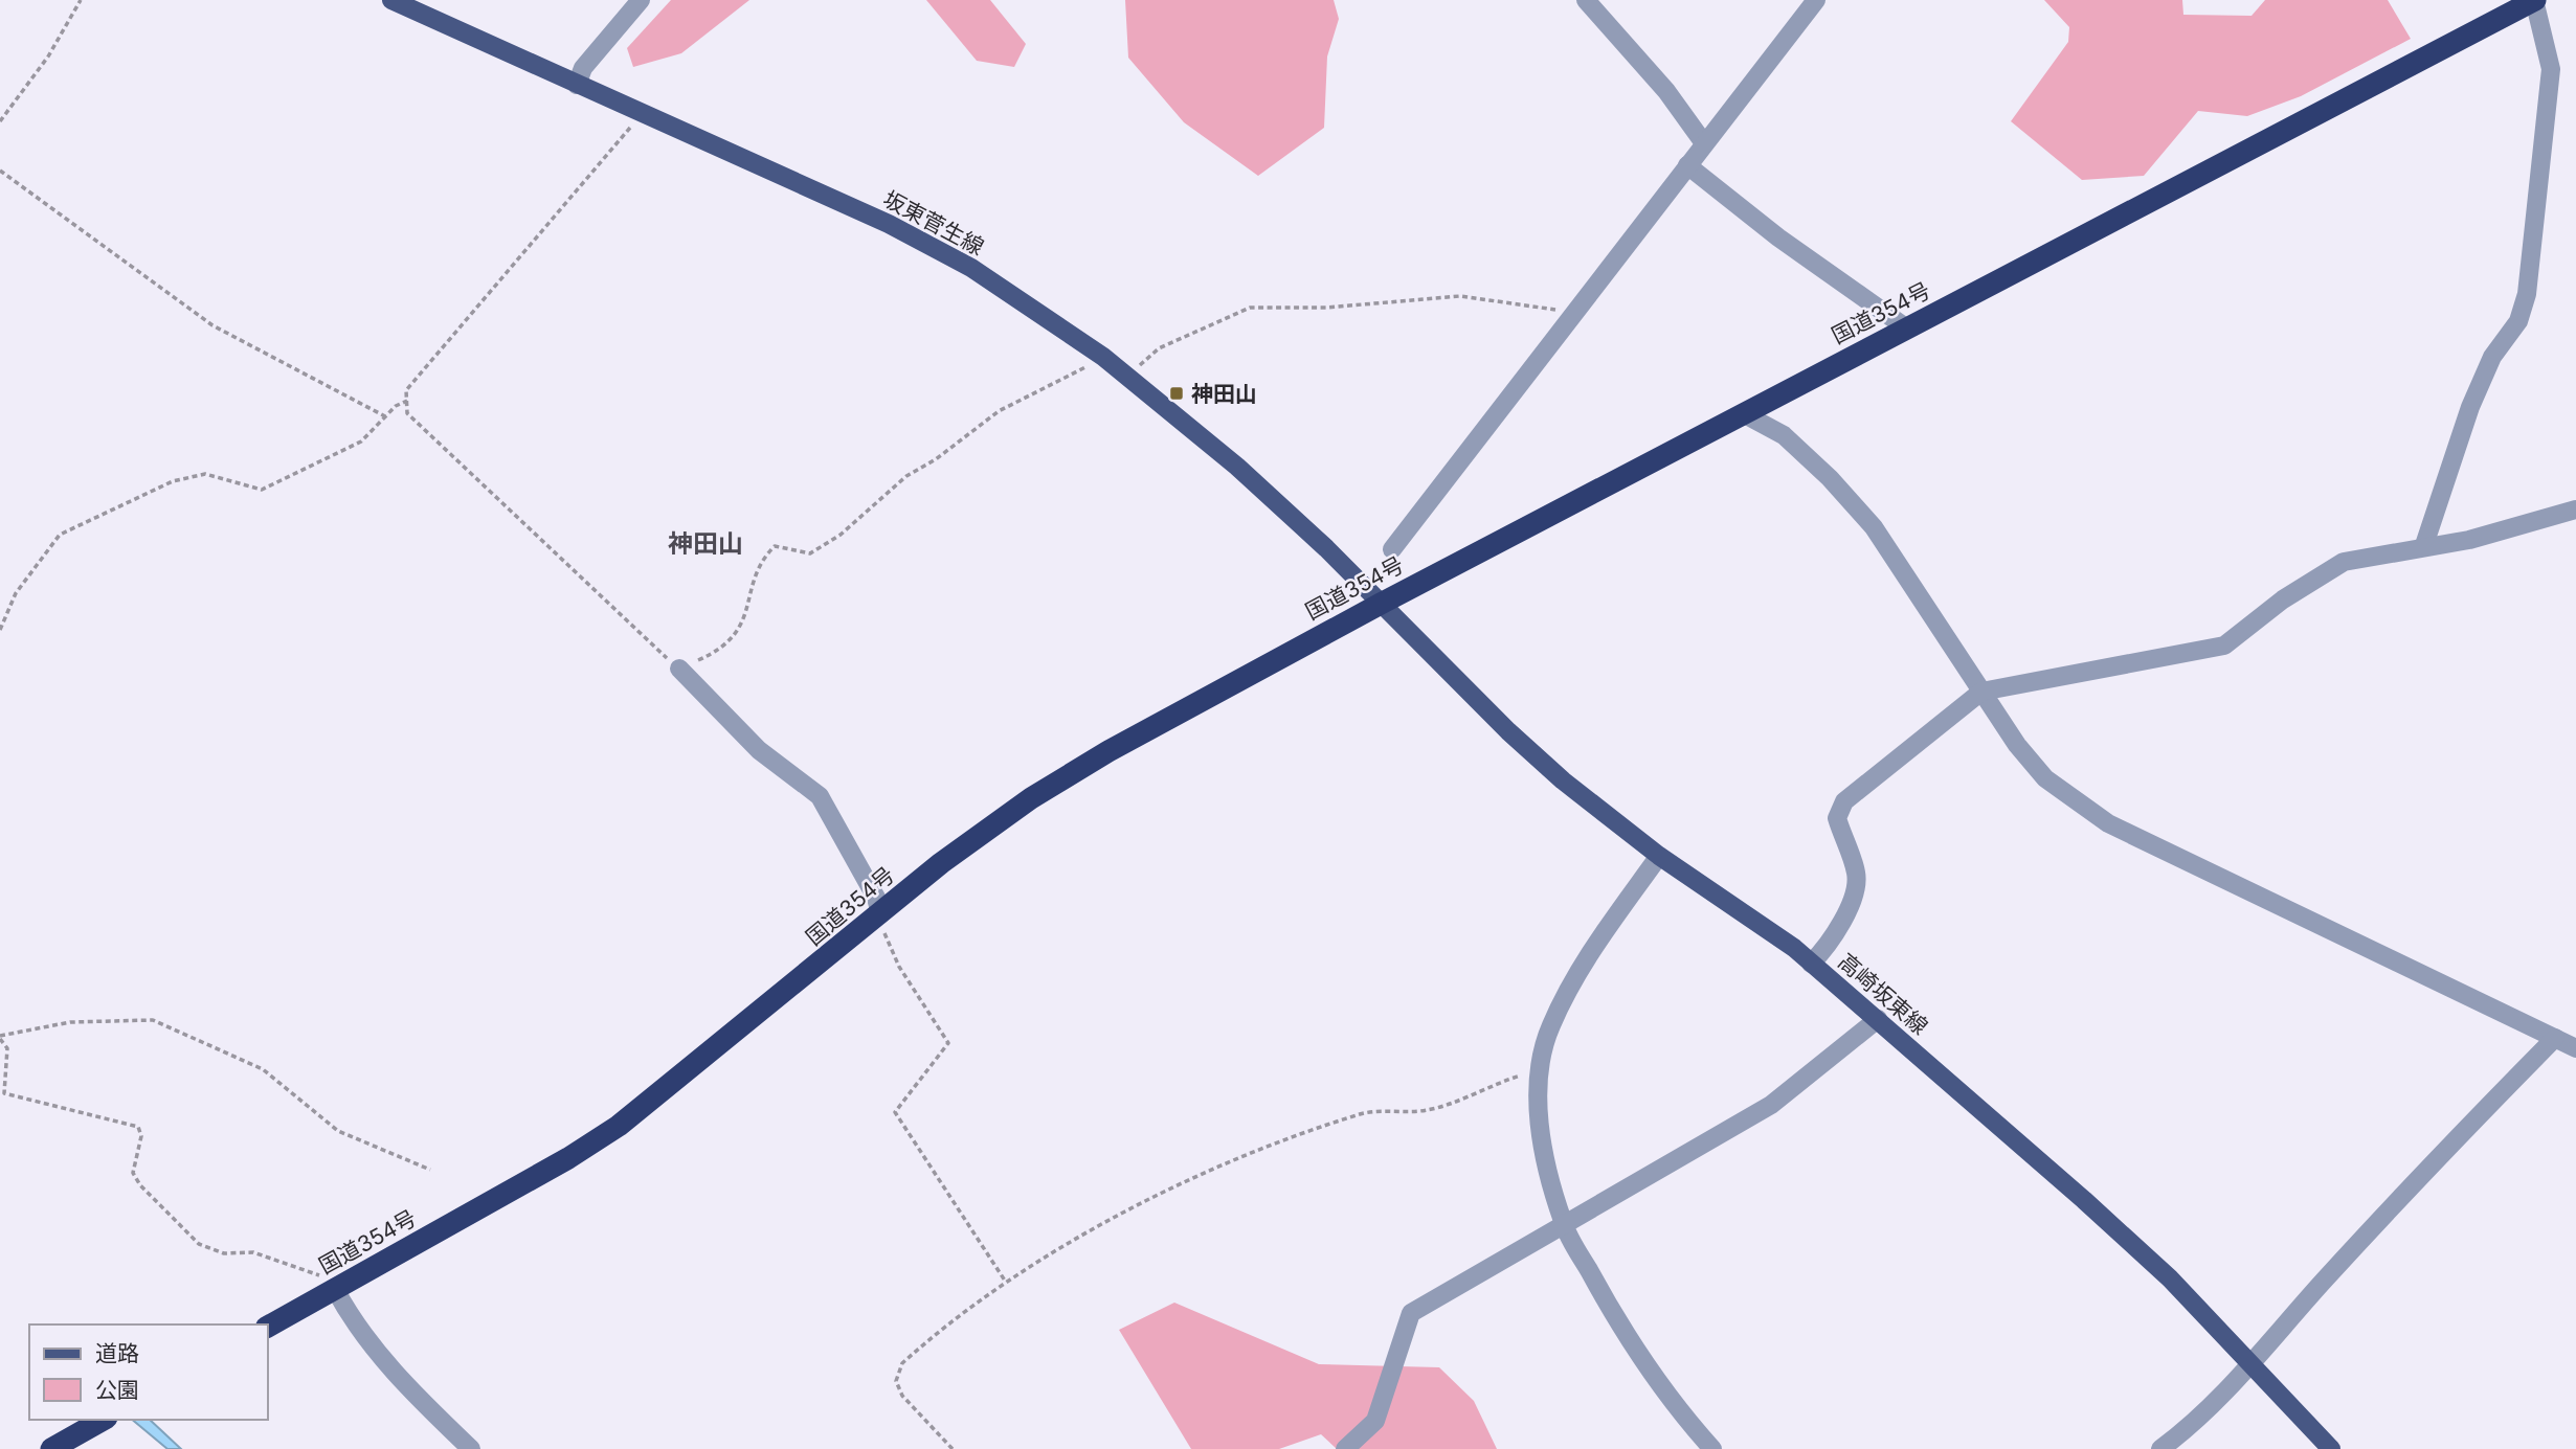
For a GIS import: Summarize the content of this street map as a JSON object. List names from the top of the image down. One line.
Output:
{"streets":{"highway":["国道354号"],"main road":["坂東菅生線","高崎坂東線"]},"crossings":[["坂東菅生線","国道354号"],["坂東菅生線","高崎坂東線"],["国道354号","高崎坂東線"]],"districts":["神田山"],"places":{"transit":["神田山"]},"legend":["道路","公園"]}
